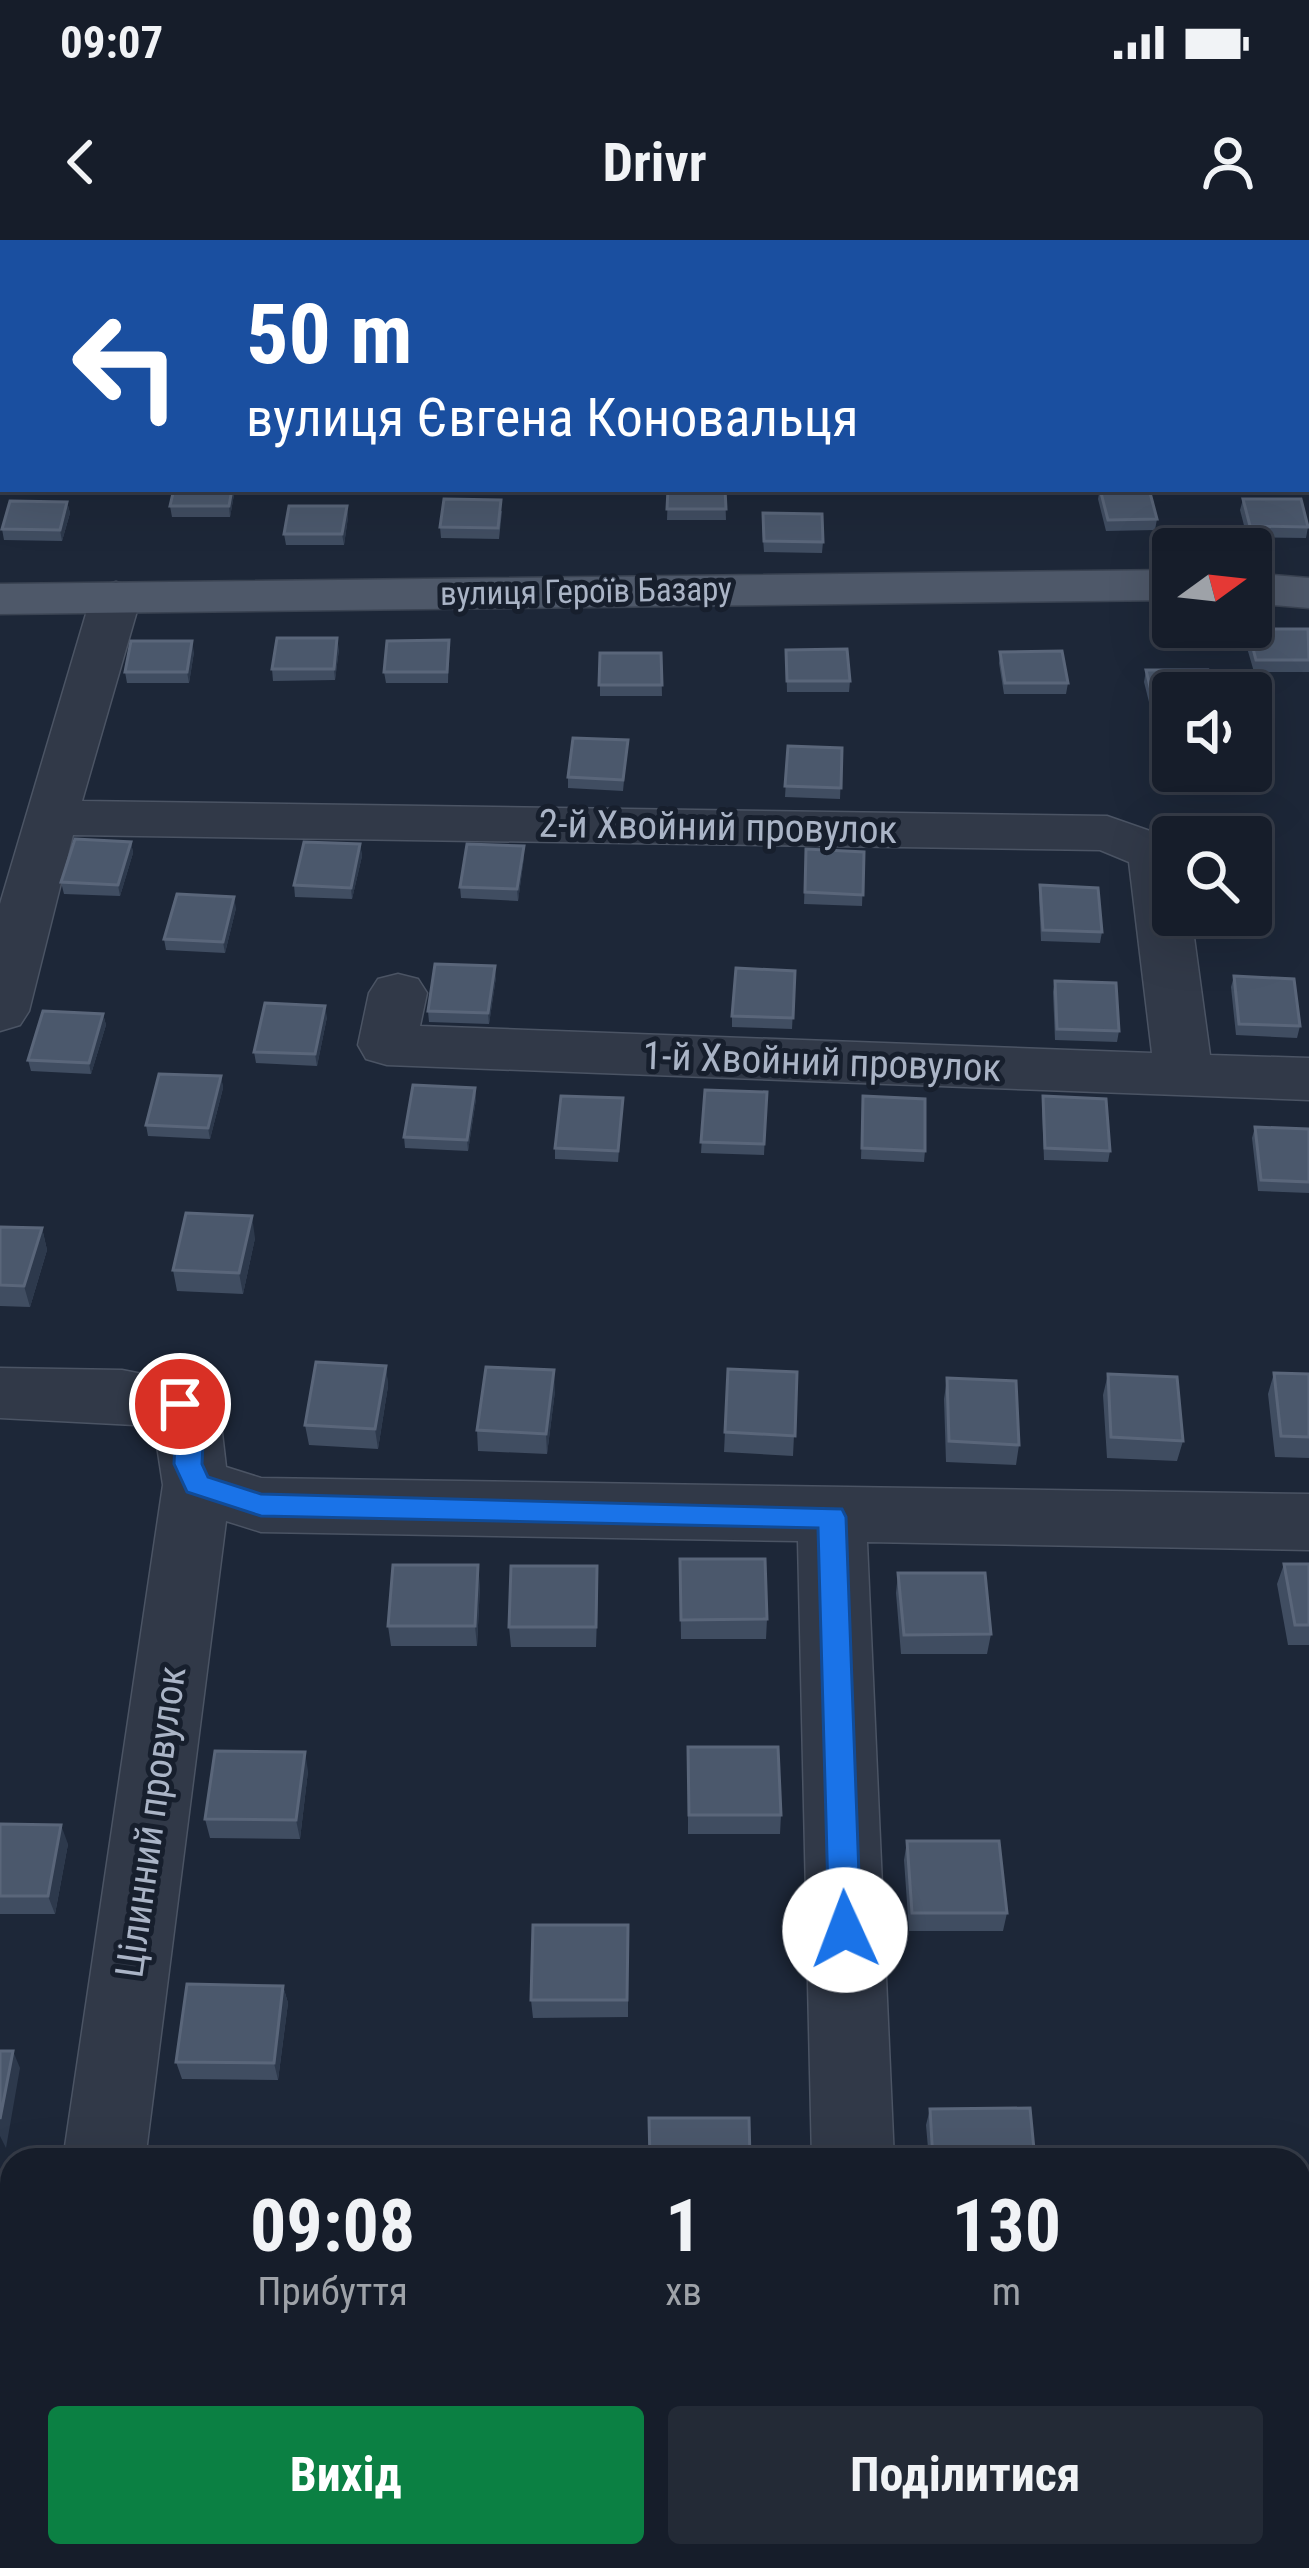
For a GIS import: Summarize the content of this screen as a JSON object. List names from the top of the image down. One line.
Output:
{"streets":{"main road":["вулиця Героїв Базару"],"street":["2-й Хвойний провулок","1-й Хвойний провулок","Цілинний провулок"]},"crossings":[["2-й Хвойний провулок","1-й Хвойний провулок"]],"north":"right","page":{"status":"09:07","header":"Drivr","turn":["50 m","вулиця Євгена Коновальця"],"eta":["09:08","Прибуття","1","хв","130","m"],"buttons":["Вихід","Поділитися"]}}
